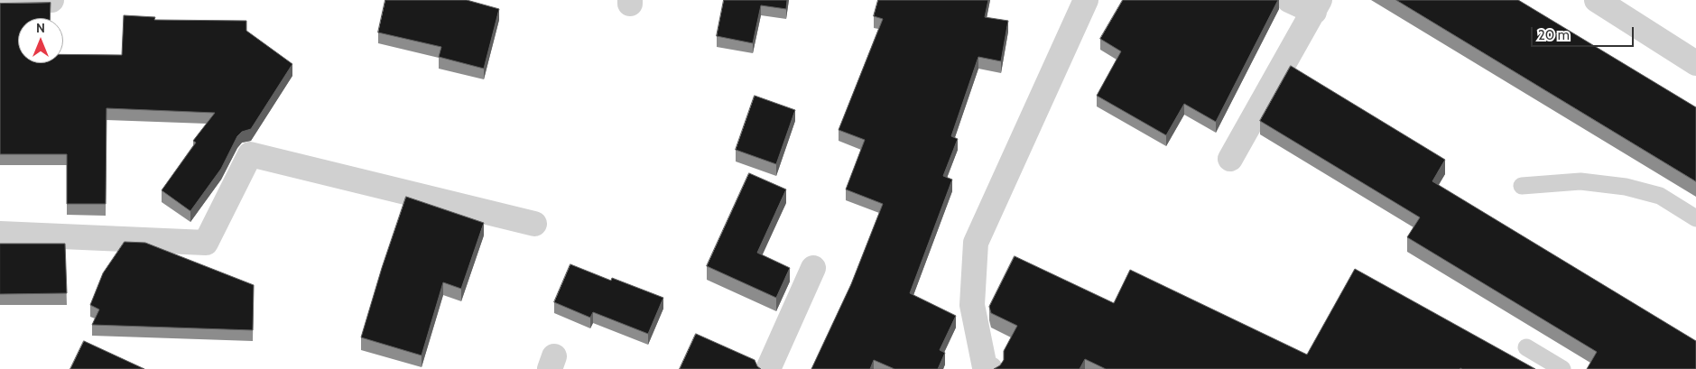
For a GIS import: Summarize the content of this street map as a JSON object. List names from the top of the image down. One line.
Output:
{"scale_bar":"20 m","north":"top"}
